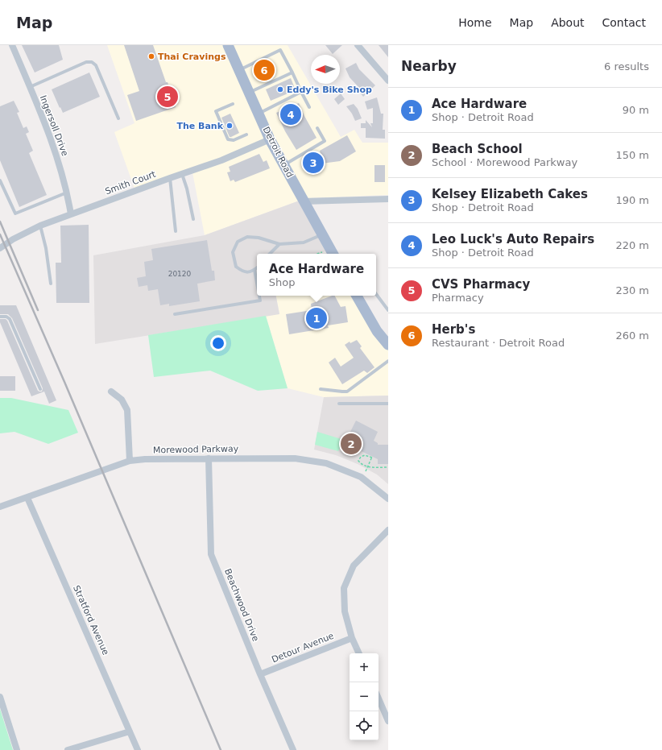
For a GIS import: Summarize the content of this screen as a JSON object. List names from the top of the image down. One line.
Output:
{"streets":{"main road":["Detroit Road"],"street":["Ingersoll Drive","Smith Court","Morewood Parkway","Beachwood Drive","Stratford Avenue","Detour Avenue"]},"crossings":[["Ingersoll Drive","Smith Court"],["Detroit Road","Smith Court"],["Morewood Parkway","Beachwood Drive"],["Morewood Parkway","Stratford Avenue"],["Beachwood Drive","Detour Avenue"]],"places":["Thai Cravings","Eddy's Bike Shop","The Bank"],"house_numbers":["20120"],"north":"left","page":{"header":"Map","nav":["Home","Map","About","Contact"],"heading":["Nearby","6 results"],"pins":["6","5","4","3","1","2"],"list":[{"mark":"1","name":"Ace Hardware","note":"Shop · Detroit Road","value":"90 m"},{"mark":"2","name":"Beach School","note":"School · Morewood Parkway","value":"150 m"},{"mark":"3","name":"Kelsey Elizabeth Cakes","note":"Shop · Detroit Road","value":"190 m"},{"mark":"4","name":"Leo Luck's Auto Repairs","note":"Shop · Detroit Road","value":"220 m"},{"mark":"5","name":"CVS Pharmacy","note":"Pharmacy","value":"230 m"},{"mark":"6","name":"Herb's","note":"Restaurant · Detroit Road","value":"260 m"}],"popup":["Ace Hardware","Shop"],"map_buttons":["+","−"]}}
